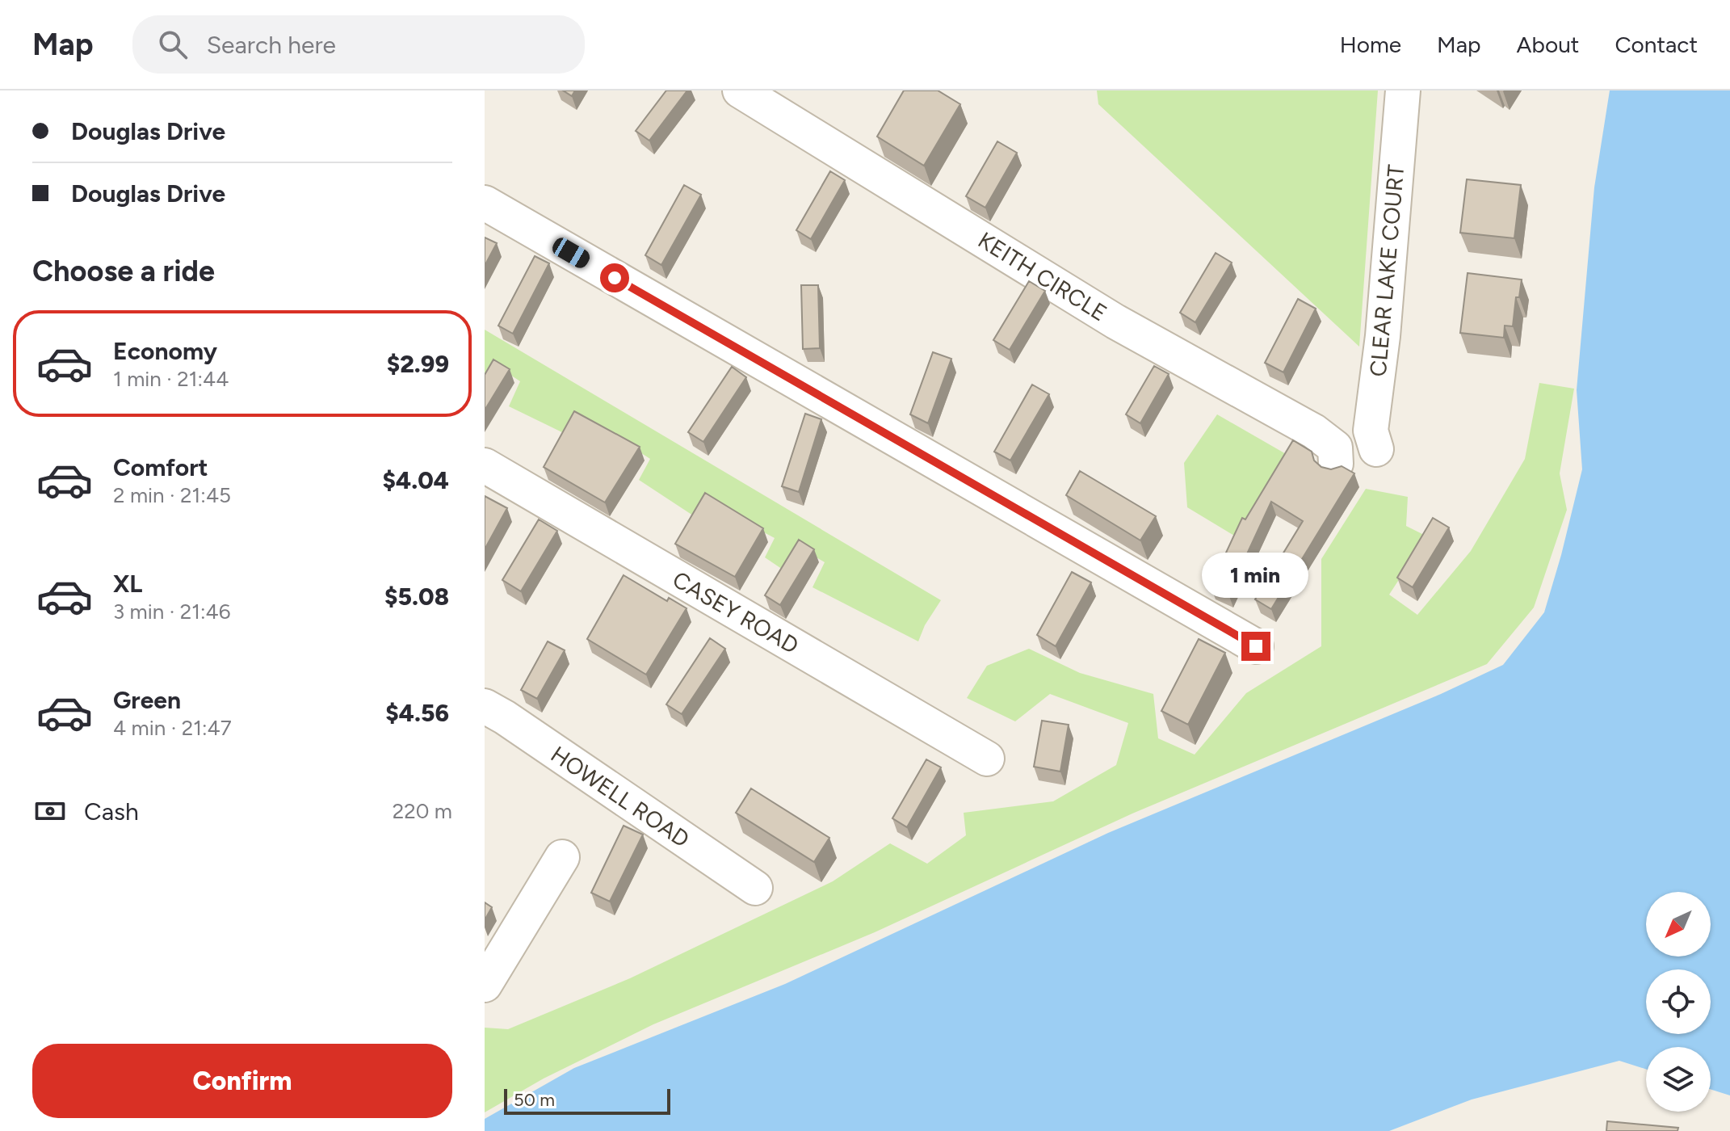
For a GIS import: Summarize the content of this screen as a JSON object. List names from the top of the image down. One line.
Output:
{"streets":{"street":["CLEAR LAKE COURT","KEITH CIRCLE","CASEY ROAD","HOWELL ROAD"]},"scale_bar":"50 m","north":"bottom left","page":{"header":"Map","search":"Search here","nav":["Home","Map","About","Contact"],"banner":["Douglas Drive","Douglas Drive"],"heading":"Choose a ride","list":[{"name":"Economy","note":"1 min · 21:44","value":"$2.99"},{"name":"Comfort","note":"2 min · 21:45","value":"$4.04"},{"name":"XL","note":"3 min · 21:46","value":"$5.08"},{"name":"Green","note":"4 min · 21:47","value":"$4.56"}],"bubble":"1 min","pay":["Cash","220 m"],"buttons":"Confirm","scale":"50 m"}}
